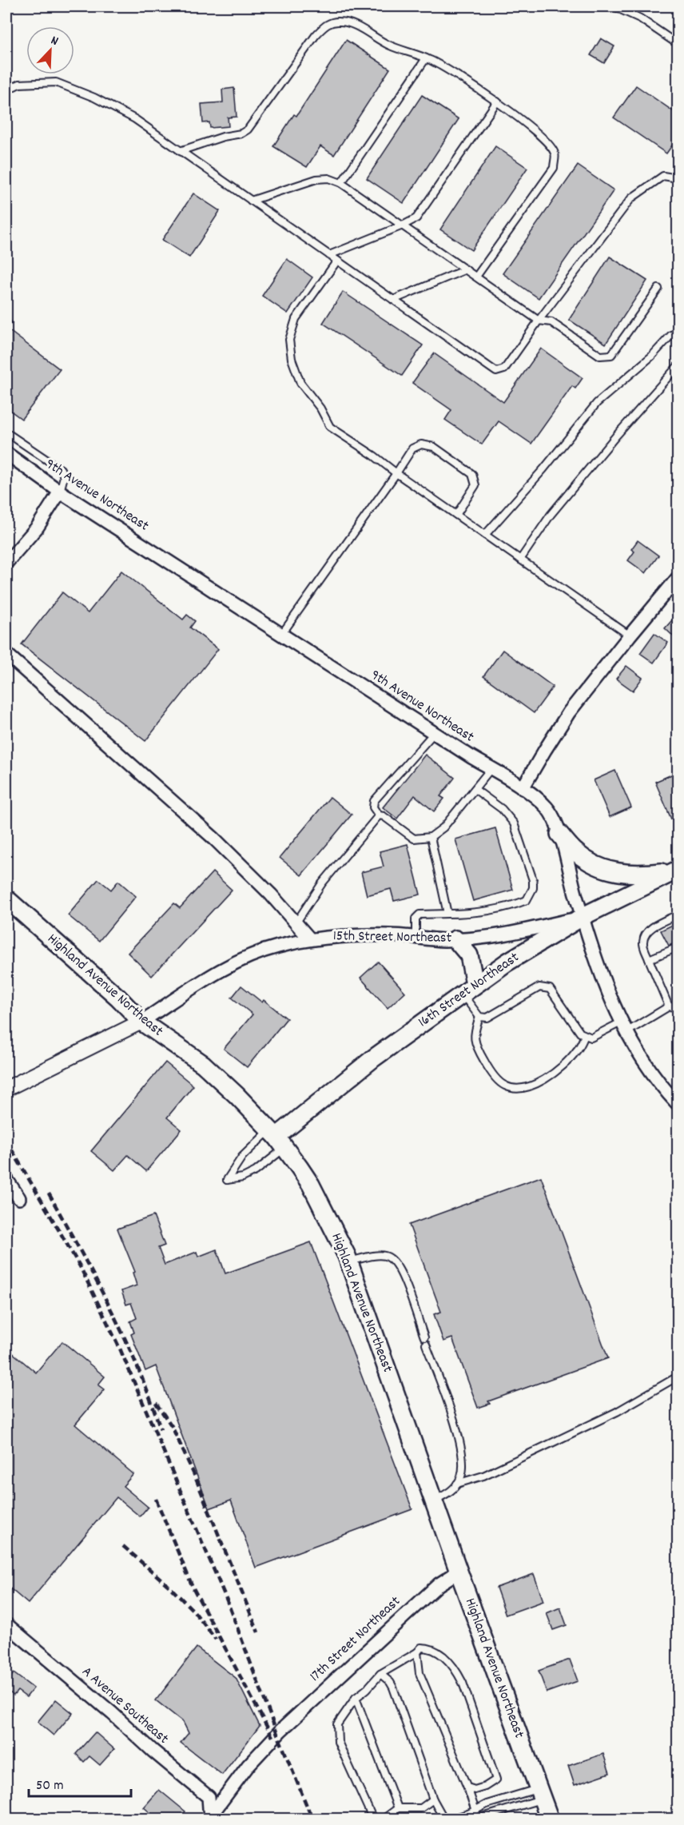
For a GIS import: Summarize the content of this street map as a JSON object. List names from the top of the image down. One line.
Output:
{"streets":{"main road":["Highland Avenue Northeast","16th Street Northeast"],"street":["9th Avenue Northeast","15th Street Northeast","17th Street Northeast","A Avenue Southeast"]},"crossings":[["9th Avenue Northeast","15th Street Northeast"],["9th Avenue Northeast","16th Street Northeast"],["15th Street Northeast","Highland Avenue Northeast"],["15th Street Northeast","16th Street Northeast"],["Highland Avenue Northeast","16th Street Northeast"],["Highland Avenue Northeast","17th Street Northeast"],["17th Street Northeast","A Avenue Southeast"]],"scale_bar":"50 m","north":"top right"}
